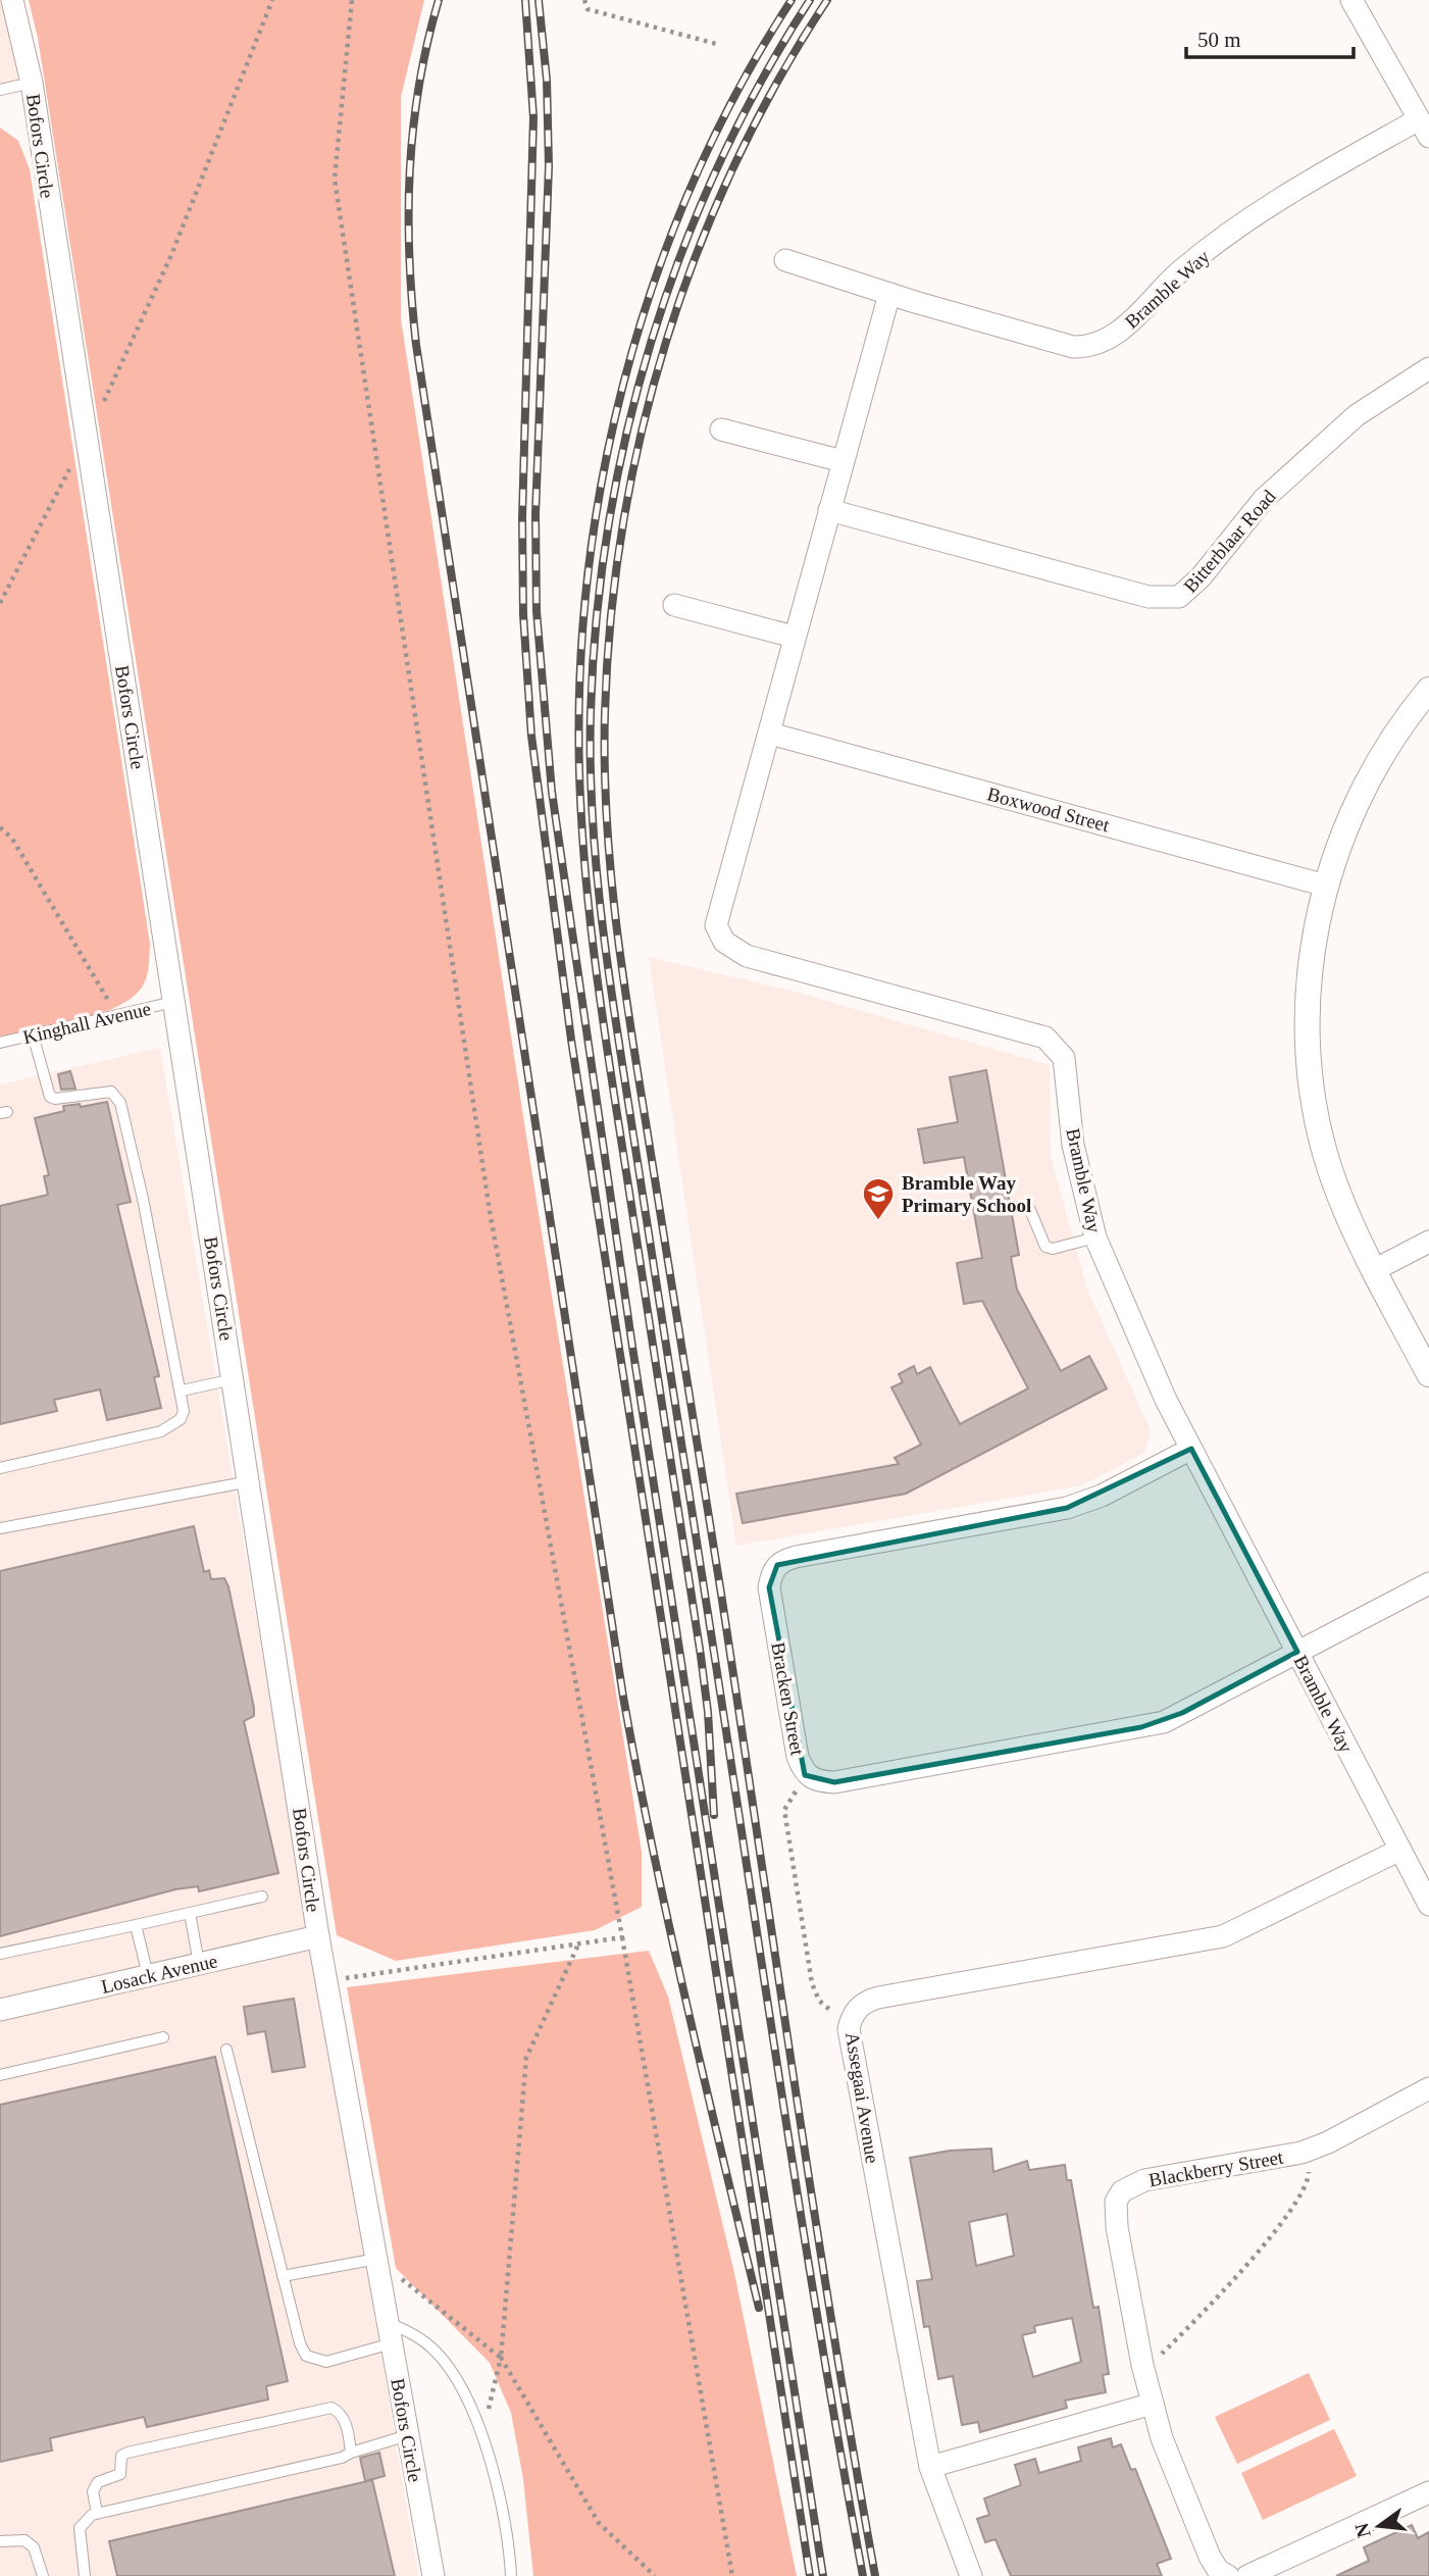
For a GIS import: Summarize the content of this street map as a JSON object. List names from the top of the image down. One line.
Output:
{"streets":{"street":["Bofors Circle","Bramble Way","Bitterblaar Road","Boxwood Street","Bracken Street","Losack Avenue","Assegaai Avenue","Blackberry Street"],"lane":["Kinghall Avenue"]},"crossings":[["Bofors Circle","Kinghall Avenue"],["Bofors Circle","Losack Avenue"],["Bramble Way","Bitterblaar Road"],["Bramble Way","Boxwood Street"],["Bramble Way","Bracken Street"],["Bramble Way","Assegaai Avenue"]],"places":{"school or university":["Bramble Way Primary School"]},"scale_bar":"50 m","north":"left"}
